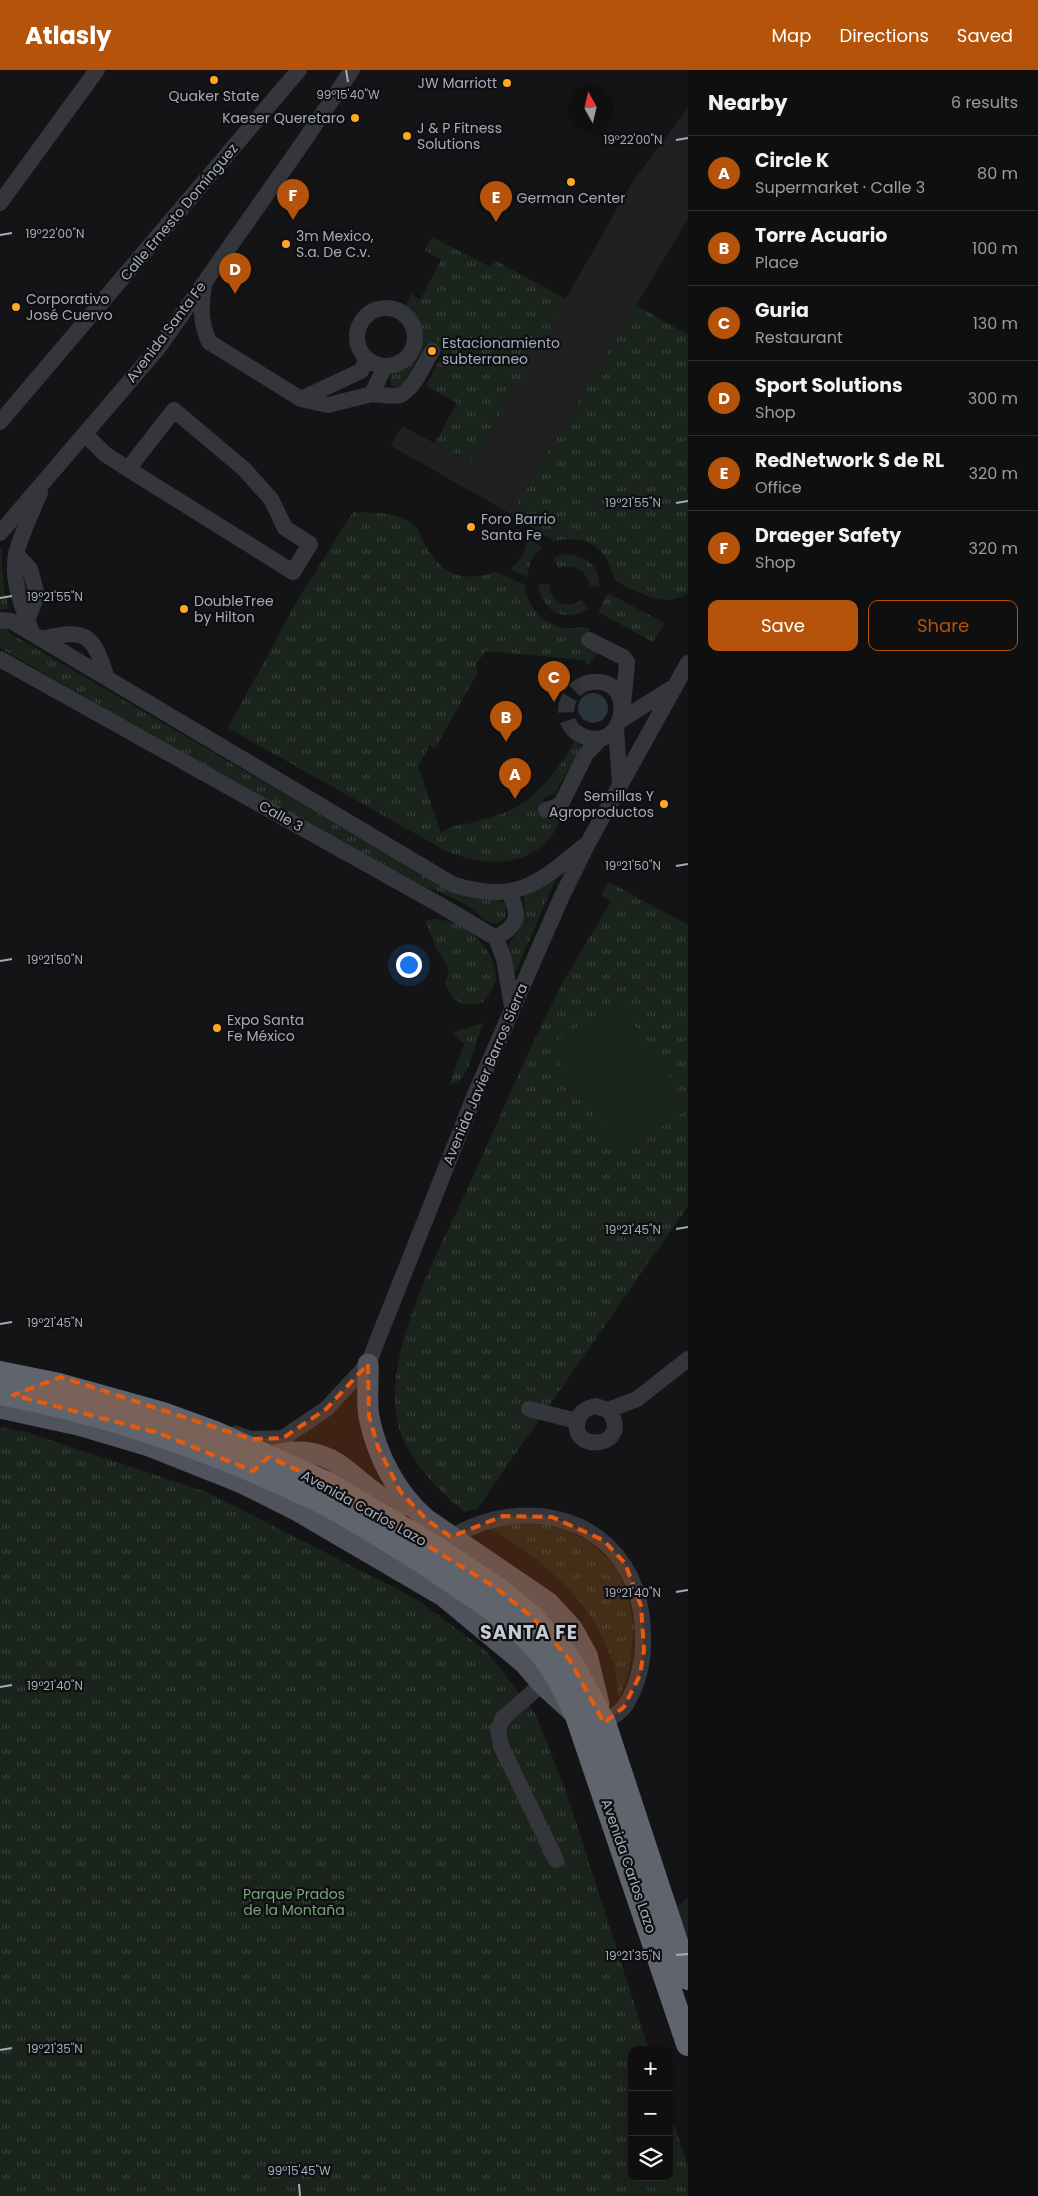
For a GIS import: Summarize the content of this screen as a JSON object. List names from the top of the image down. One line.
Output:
{"streets":{"highway":["Avenida Carlos Lazo"],"street":["Calle Ernesto Domínguez","Avenida Santa Fe","Calle 3","Avenida Javier Barros Sierra"]},"crossings":[["Calle 3","Avenida Javier Barros Sierra"],["Avenida Javier Barros Sierra","Avenida Carlos Lazo"]],"districts":["SANTA FE"],"parks":["Parque Prados de la Montaña"],"places":["Quaker State","JW Marriott","Kaeser Queretaro","J & P Fitness Solutions","German Center","3m Mexico, S.a. De C.v.","Corporativo José Cuervo","Estacionamiento subterraneo","Foro Barrio Santa Fe","DoubleTree by Hilton","Semillas Y Agroproductos","Expo Santa Fe México"],"north":"top","page":{"header":"Atlasly","nav":["Map","Directions","Saved"],"heading":["Nearby","6 results"],"list":[{"mark":"A","name":"Circle K","note":"Supermarket · Calle 3","value":"80 m"},{"mark":"B","name":"Torre Acuario","note":"Place","value":"100 m"},{"mark":"C","name":"Guria","note":"Restaurant","value":"130 m"},{"mark":"D","name":"Sport Solutions","note":"Shop","value":"300 m"},{"mark":"E","name":"RedNetwork S de RL","note":"Office","value":"320 m"},{"mark":"F","name":"Draeger Safety","note":"Shop","value":"320 m"}],"pins":["F","E","D","C","B","A"],"buttons":["Save","Share"],"map_buttons":["+","−"]},"coordinates":["99°15'40\"W","19°22'00\"N","19°21'55\"N","19°21'50\"N","19°21'45\"N","19°21'40\"N","19°21'35\"N","99°15'45\"W"]}
